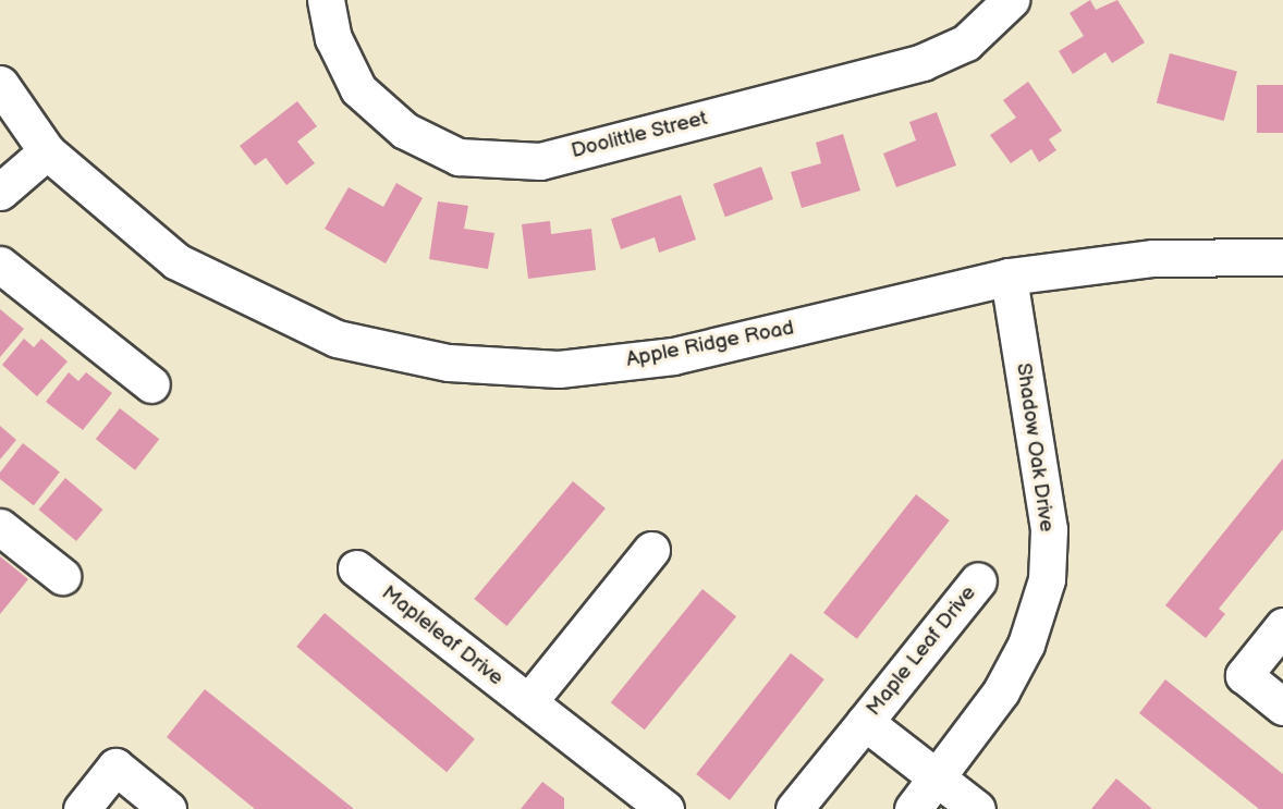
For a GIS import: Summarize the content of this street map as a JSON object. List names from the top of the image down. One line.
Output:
{"streets":{"street":["Doolittle Street","Apple Ridge Road","Shadow Oak Drive","Mapleleaf Drive","Maple Leaf Drive"]},"crossings":[["Apple Ridge Road","Shadow Oak Drive"],["Shadow Oak Drive","Maple Leaf Drive"]]}
